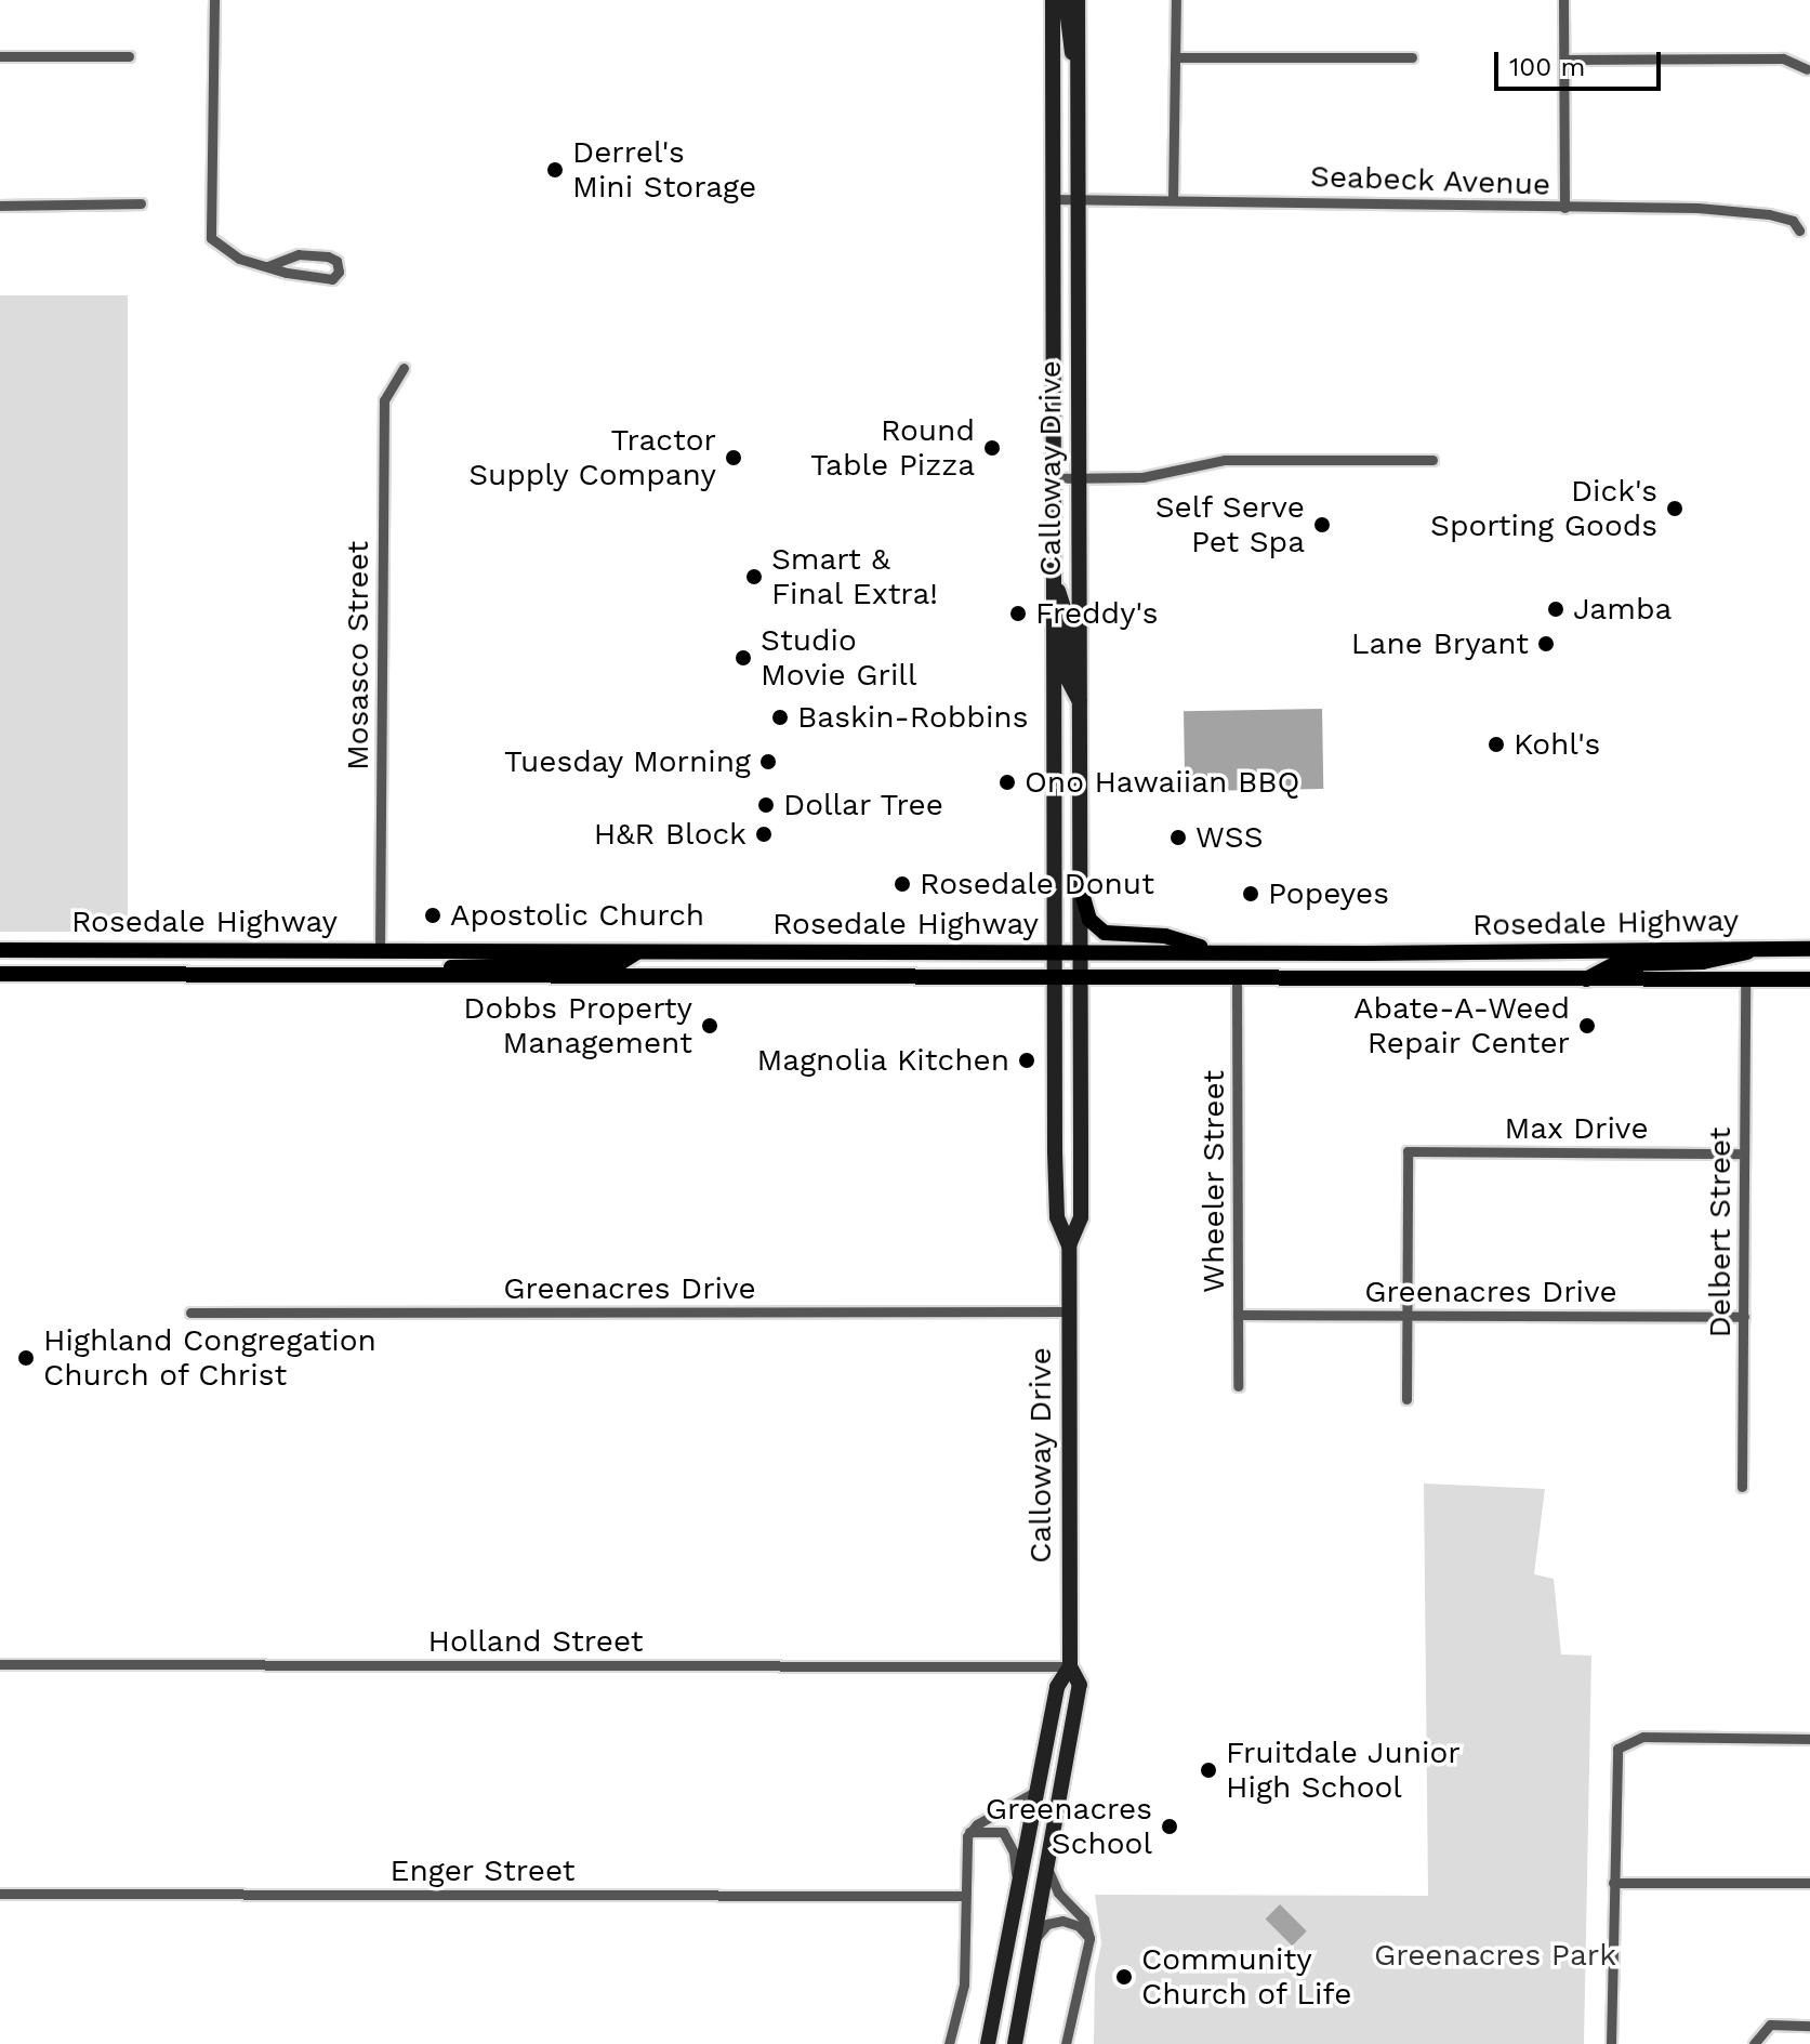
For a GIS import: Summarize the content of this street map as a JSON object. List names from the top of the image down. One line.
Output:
{"streets":{"main road":["Calloway Drive","Rosedale Highway"],"street":["Seabeck Avenue","Mosasco Street","Max Drive","Wheeler Street","Delbert Street","Greenacres Drive","Holland Street","Enger Street"]},"crossings":[["Seabeck Avenue","Calloway Drive"],["Calloway Drive","Rosedale Highway"],["Calloway Drive","Greenacres Drive"],["Calloway Drive","Holland Street"],["Mosasco Street","Rosedale Highway"],["Rosedale Highway","Wheeler Street"],["Rosedale Highway","Delbert Street"],["Max Drive","Delbert Street"],["Max Drive","Greenacres Drive"],["Wheeler Street","Greenacres Drive"],["Delbert Street","Greenacres Drive"]],"parks":["Greenacres Park"],"places":["Derrel's Mini Storage","Round Table Pizza","Tractor Supply Company","Dick's Sporting Goods","Self Serve Pet Spa","Smart & Final Extra!","Jamba","Freddy's","Lane Bryant","Studio Movie Grill","Baskin-Robbins","Kohl's","Tuesday Morning","Ono Hawaiian BBQ","Dollar Tree","H&R Block","WSS","Rosedale Donut","Popeyes","Apostolic Church","Dobbs Property Management","Abate-A-Weed Repair Center","Magnolia Kitchen","Highland Congregation Church of Christ","Fruitdale Junior High School","Greenacres School","Community Church of Life"],"scale_bar":"100 m"}
